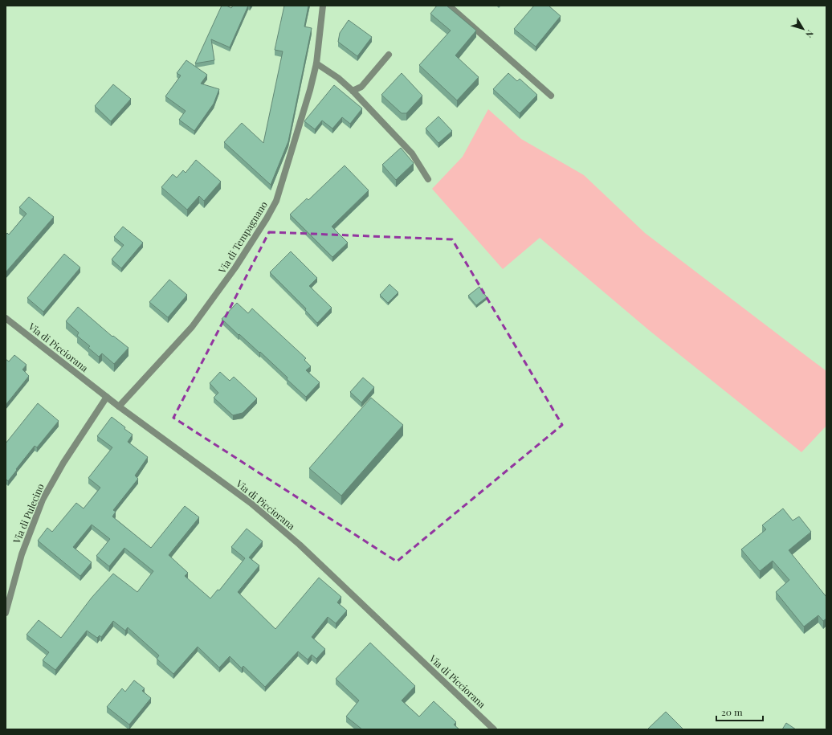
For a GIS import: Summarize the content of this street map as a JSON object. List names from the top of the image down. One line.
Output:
{"streets":{"street":["Via di Tempagnano","Via di Picciorana","Via di Pulecino"]},"crossings":[["Via di Tempagnano","Via di Picciorana"],["Via di Picciorana","Via di Pulecino"]],"scale_bar":"20 m","north":"bottom right"}
